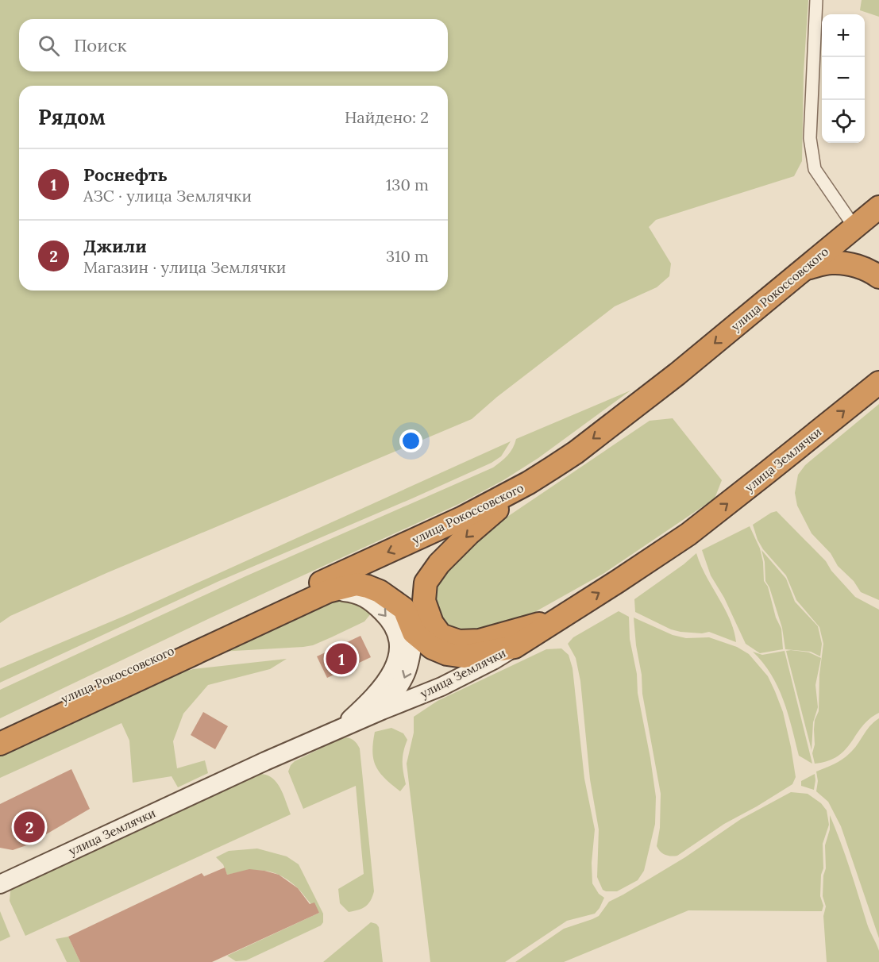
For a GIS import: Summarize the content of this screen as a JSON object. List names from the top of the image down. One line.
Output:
{"streets":{"highway":["улица Рокоссовского","улица Землячки"]},"one_way":["улица Землячки"],"page":{"map_buttons":["+","−"],"search":"Поиск","heading":["Рядом","Найдено: 2"],"list":[{"mark":"1","name":"Роснефть","note":"АЗС · улица Землячки","value":"130 m"},{"mark":"2","name":"Джили","note":"Магазин · улица Землячки","value":"310 m"}],"pins":["1","2"]}}
